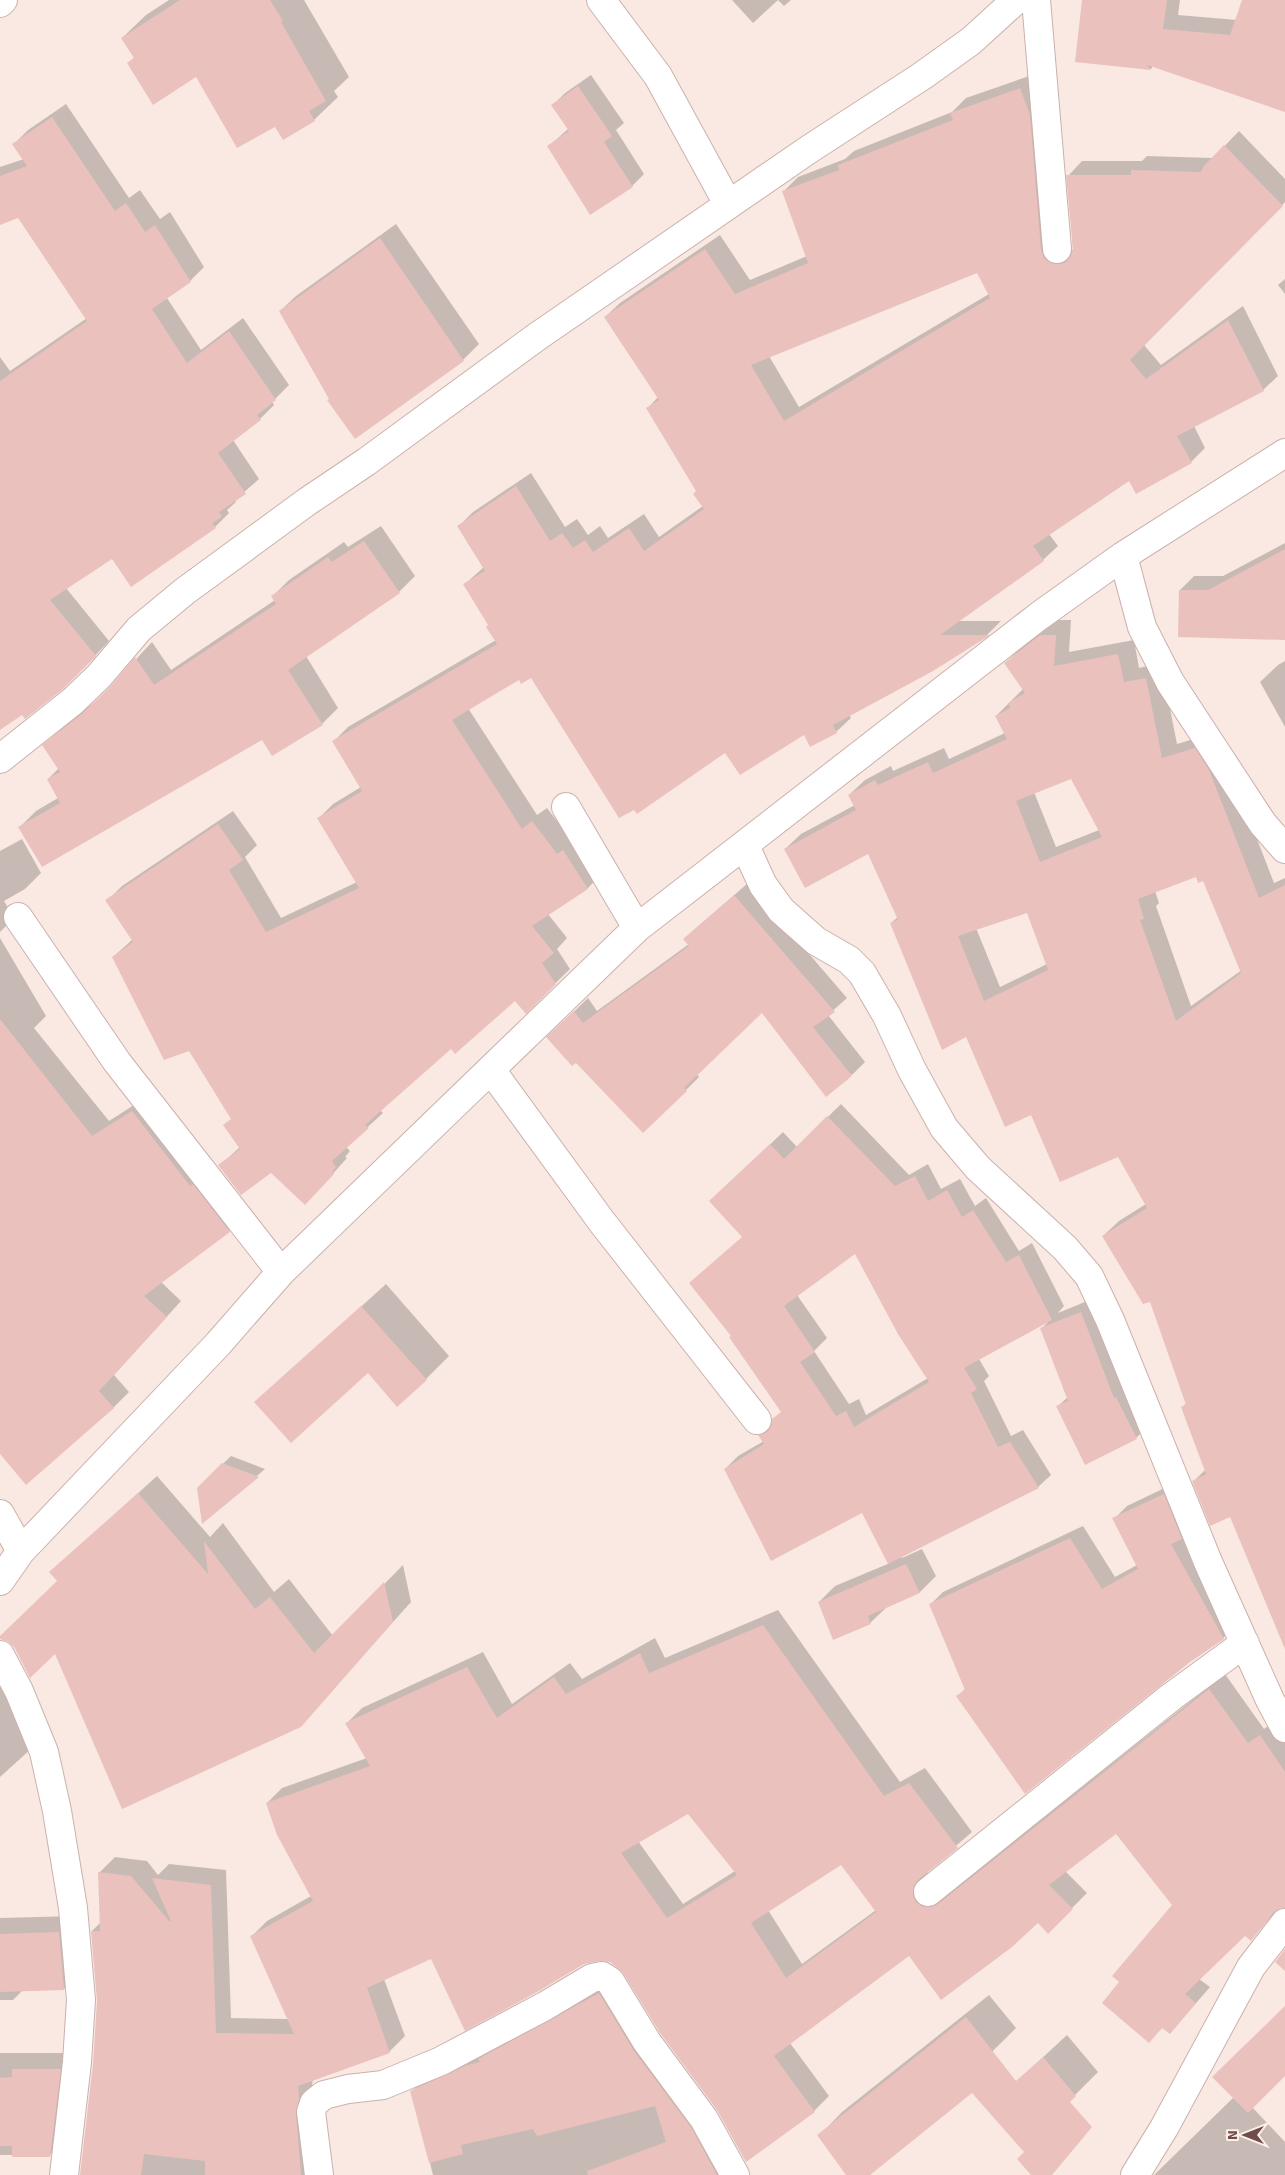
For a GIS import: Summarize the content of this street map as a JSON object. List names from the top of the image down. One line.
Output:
{"north":"left"}
